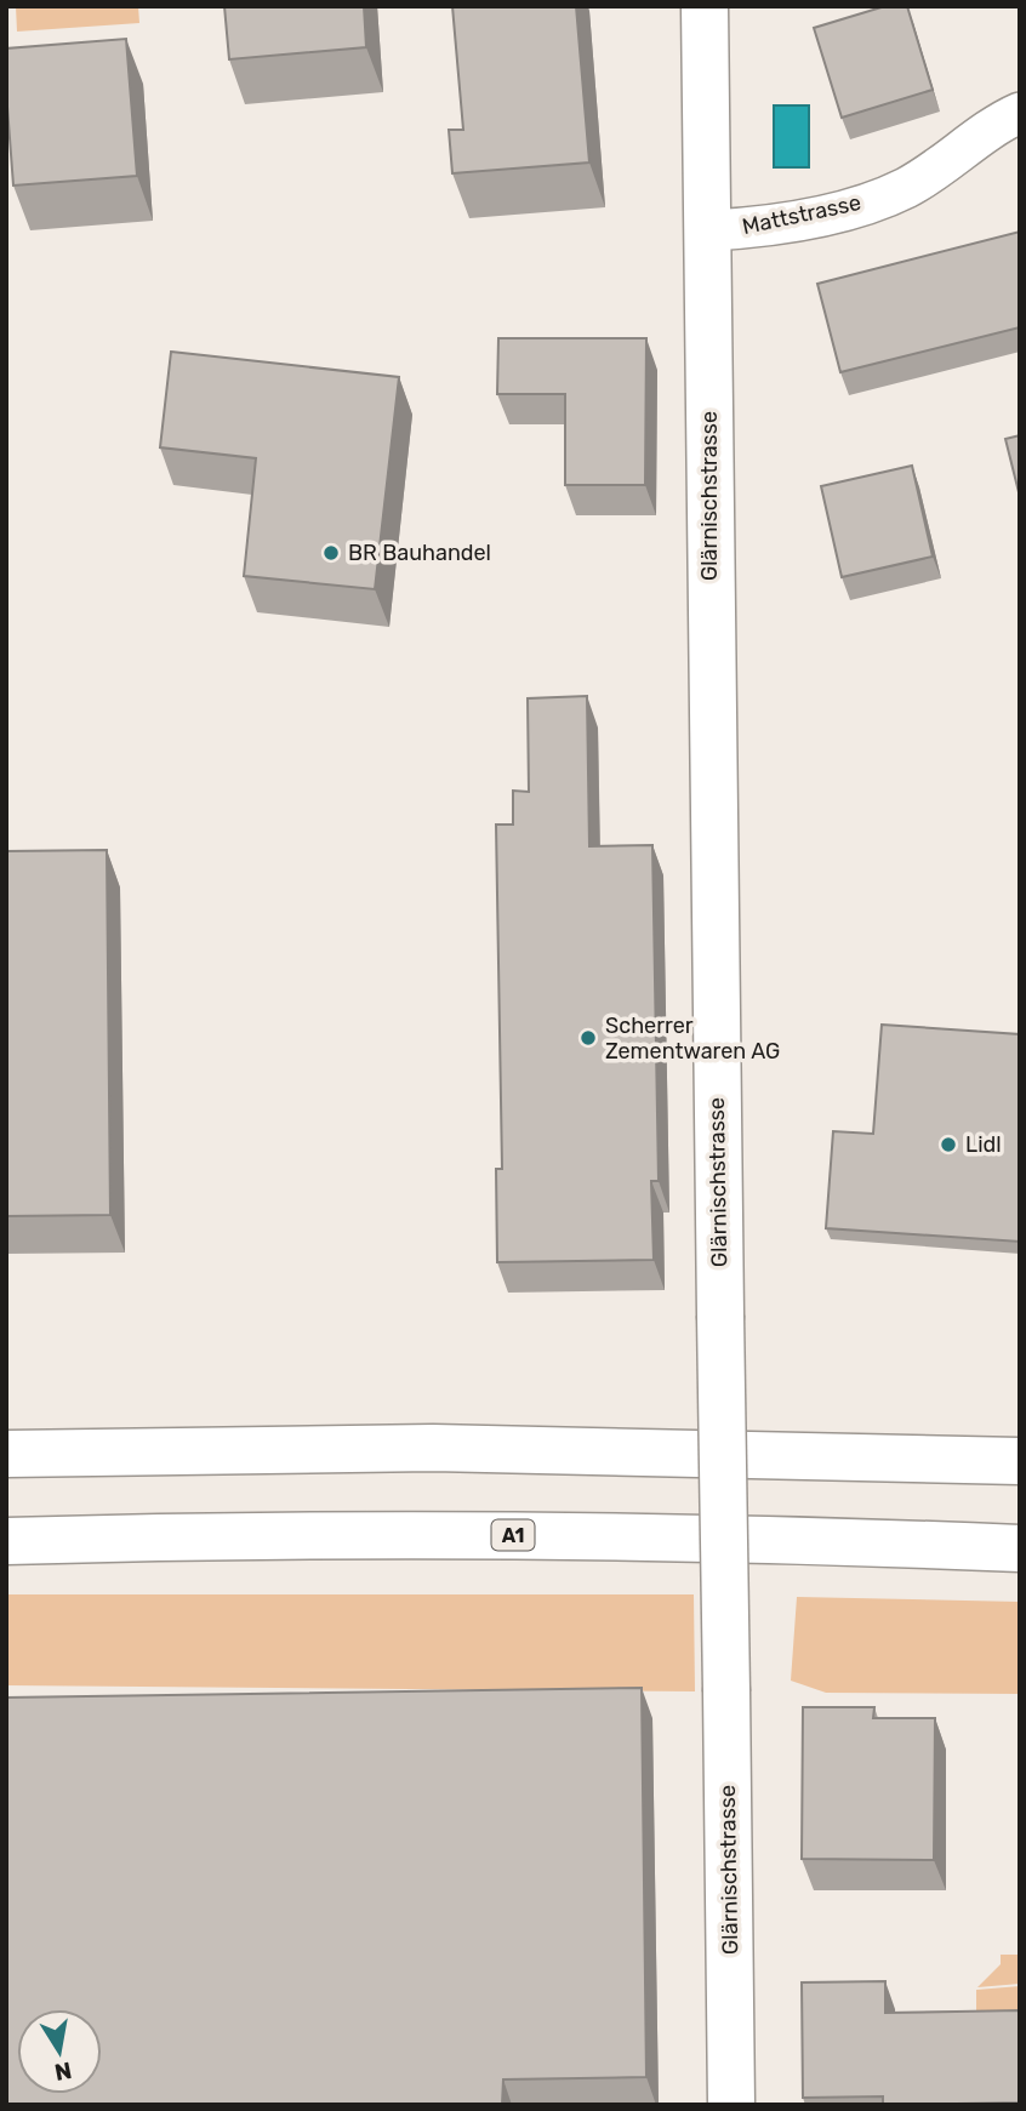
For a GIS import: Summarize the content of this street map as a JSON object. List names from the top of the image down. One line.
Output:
{"streets":{"main road":["Glärnischstrasse","A1"],"street":["Mattstrasse"]},"crossings":[["Mattstrasse","Glärnischstrasse"]],"places":["BR Bauhandel","Scherrer Zementwaren AG","Lidl"],"north":"bottom"}
